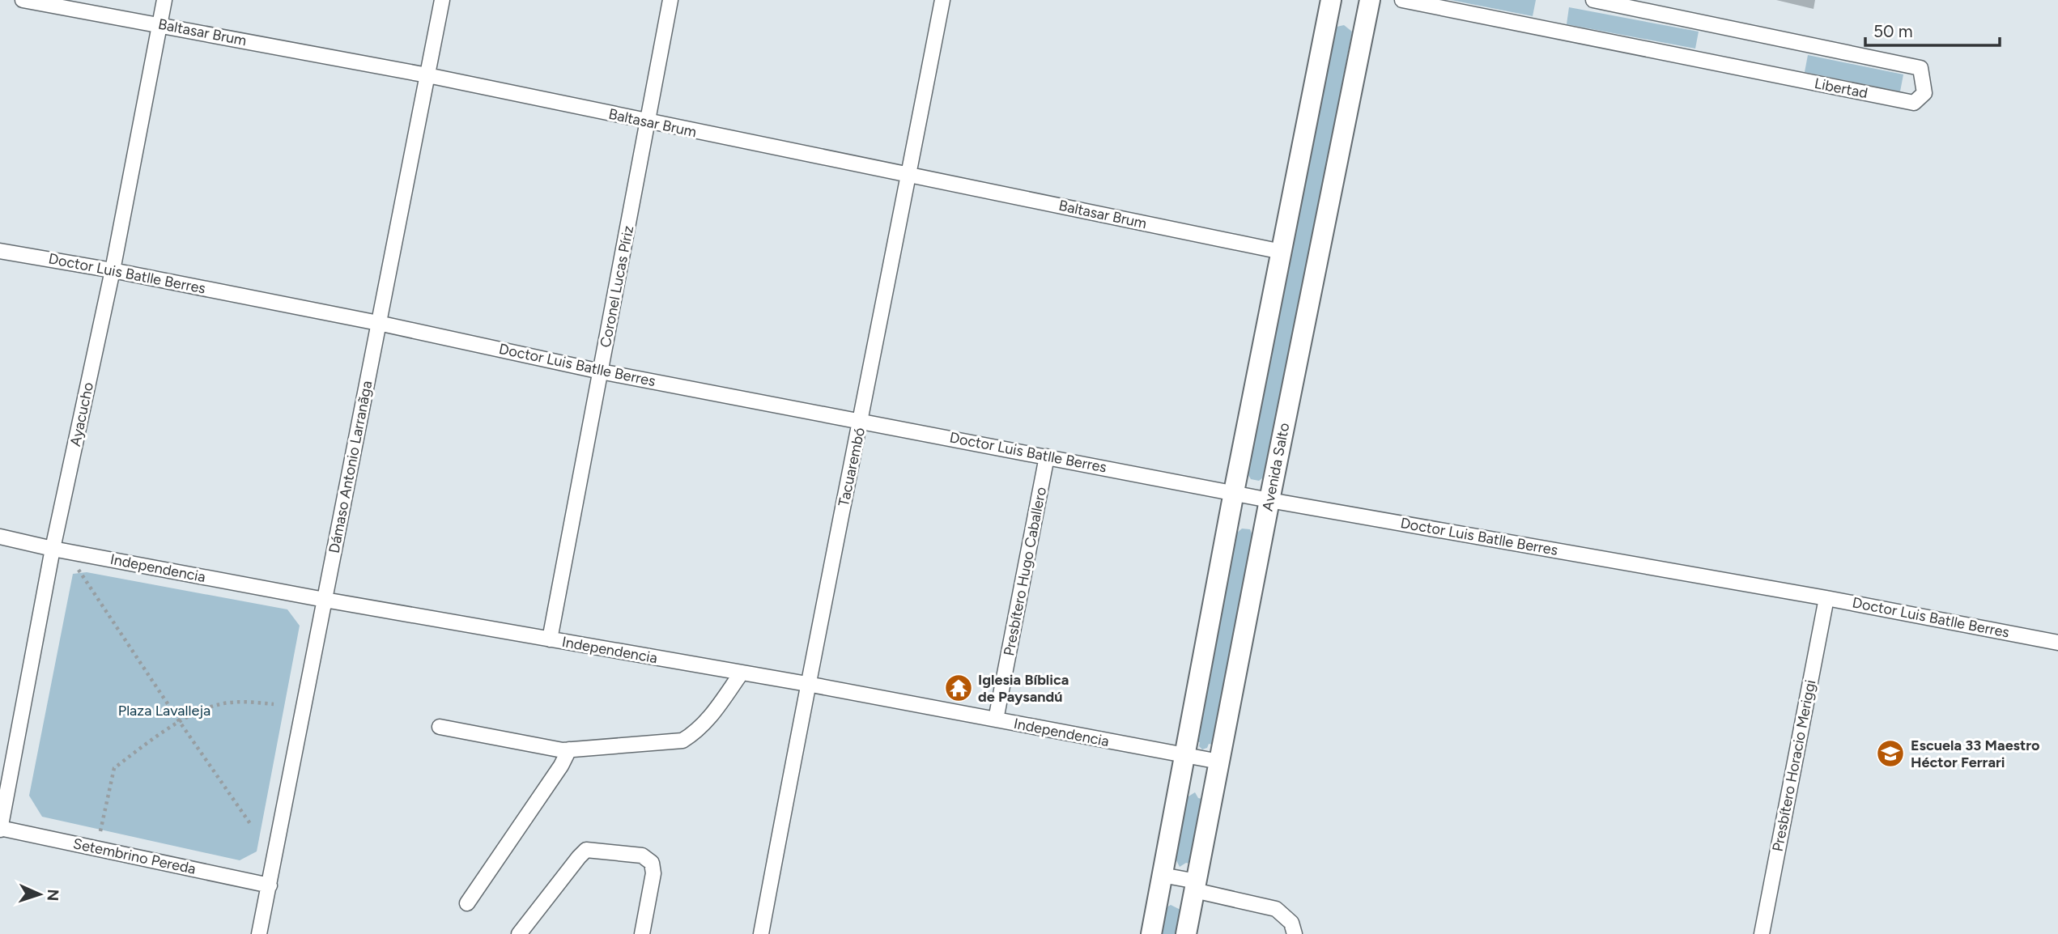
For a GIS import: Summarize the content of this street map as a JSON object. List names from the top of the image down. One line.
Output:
{"streets":{"street":["Baltasar Brum","Libertad","Doctor Luis Batlle Berres","Coronel Lucas Píriz","Ayacucho","Dámaso Antonio Larranãga","Tacuarembó","Avenida Salto","Independencia","Presbítero Hugo Caballero","Presbítero Horacio Meriggi","Setembrino Pereda"]},"crossings":[["Baltasar Brum","Coronel Lucas Píriz"],["Baltasar Brum","Ayacucho"],["Baltasar Brum","Dámaso Antonio Larranãga"],["Baltasar Brum","Tacuarembó"],["Doctor Luis Batlle Berres","Coronel Lucas Píriz"],["Doctor Luis Batlle Berres","Ayacucho"],["Doctor Luis Batlle Berres","Dámaso Antonio Larranãga"],["Doctor Luis Batlle Berres","Tacuarembó"],["Doctor Luis Batlle Berres","Avenida Salto"],["Doctor Luis Batlle Berres","Presbítero Hugo Caballero"],["Doctor Luis Batlle Berres","Presbítero Horacio Meriggi"],["Coronel Lucas Píriz","Independencia"],["Ayacucho","Independencia"],["Ayacucho","Setembrino Pereda"],["Dámaso Antonio Larranãga","Independencia"],["Dámaso Antonio Larranãga","Setembrino Pereda"],["Tacuarembó","Independencia"],["Avenida Salto","Independencia"],["Independencia","Presbítero Hugo Caballero"]],"parks":["Plaza Lavalleja"],"places":{"temple":["Iglesia Bíblica de Paysandú"],"school or university":["Escuela 33 Maestro Héctor Ferrari"]},"scale_bar":"50 m","north":"right"}
